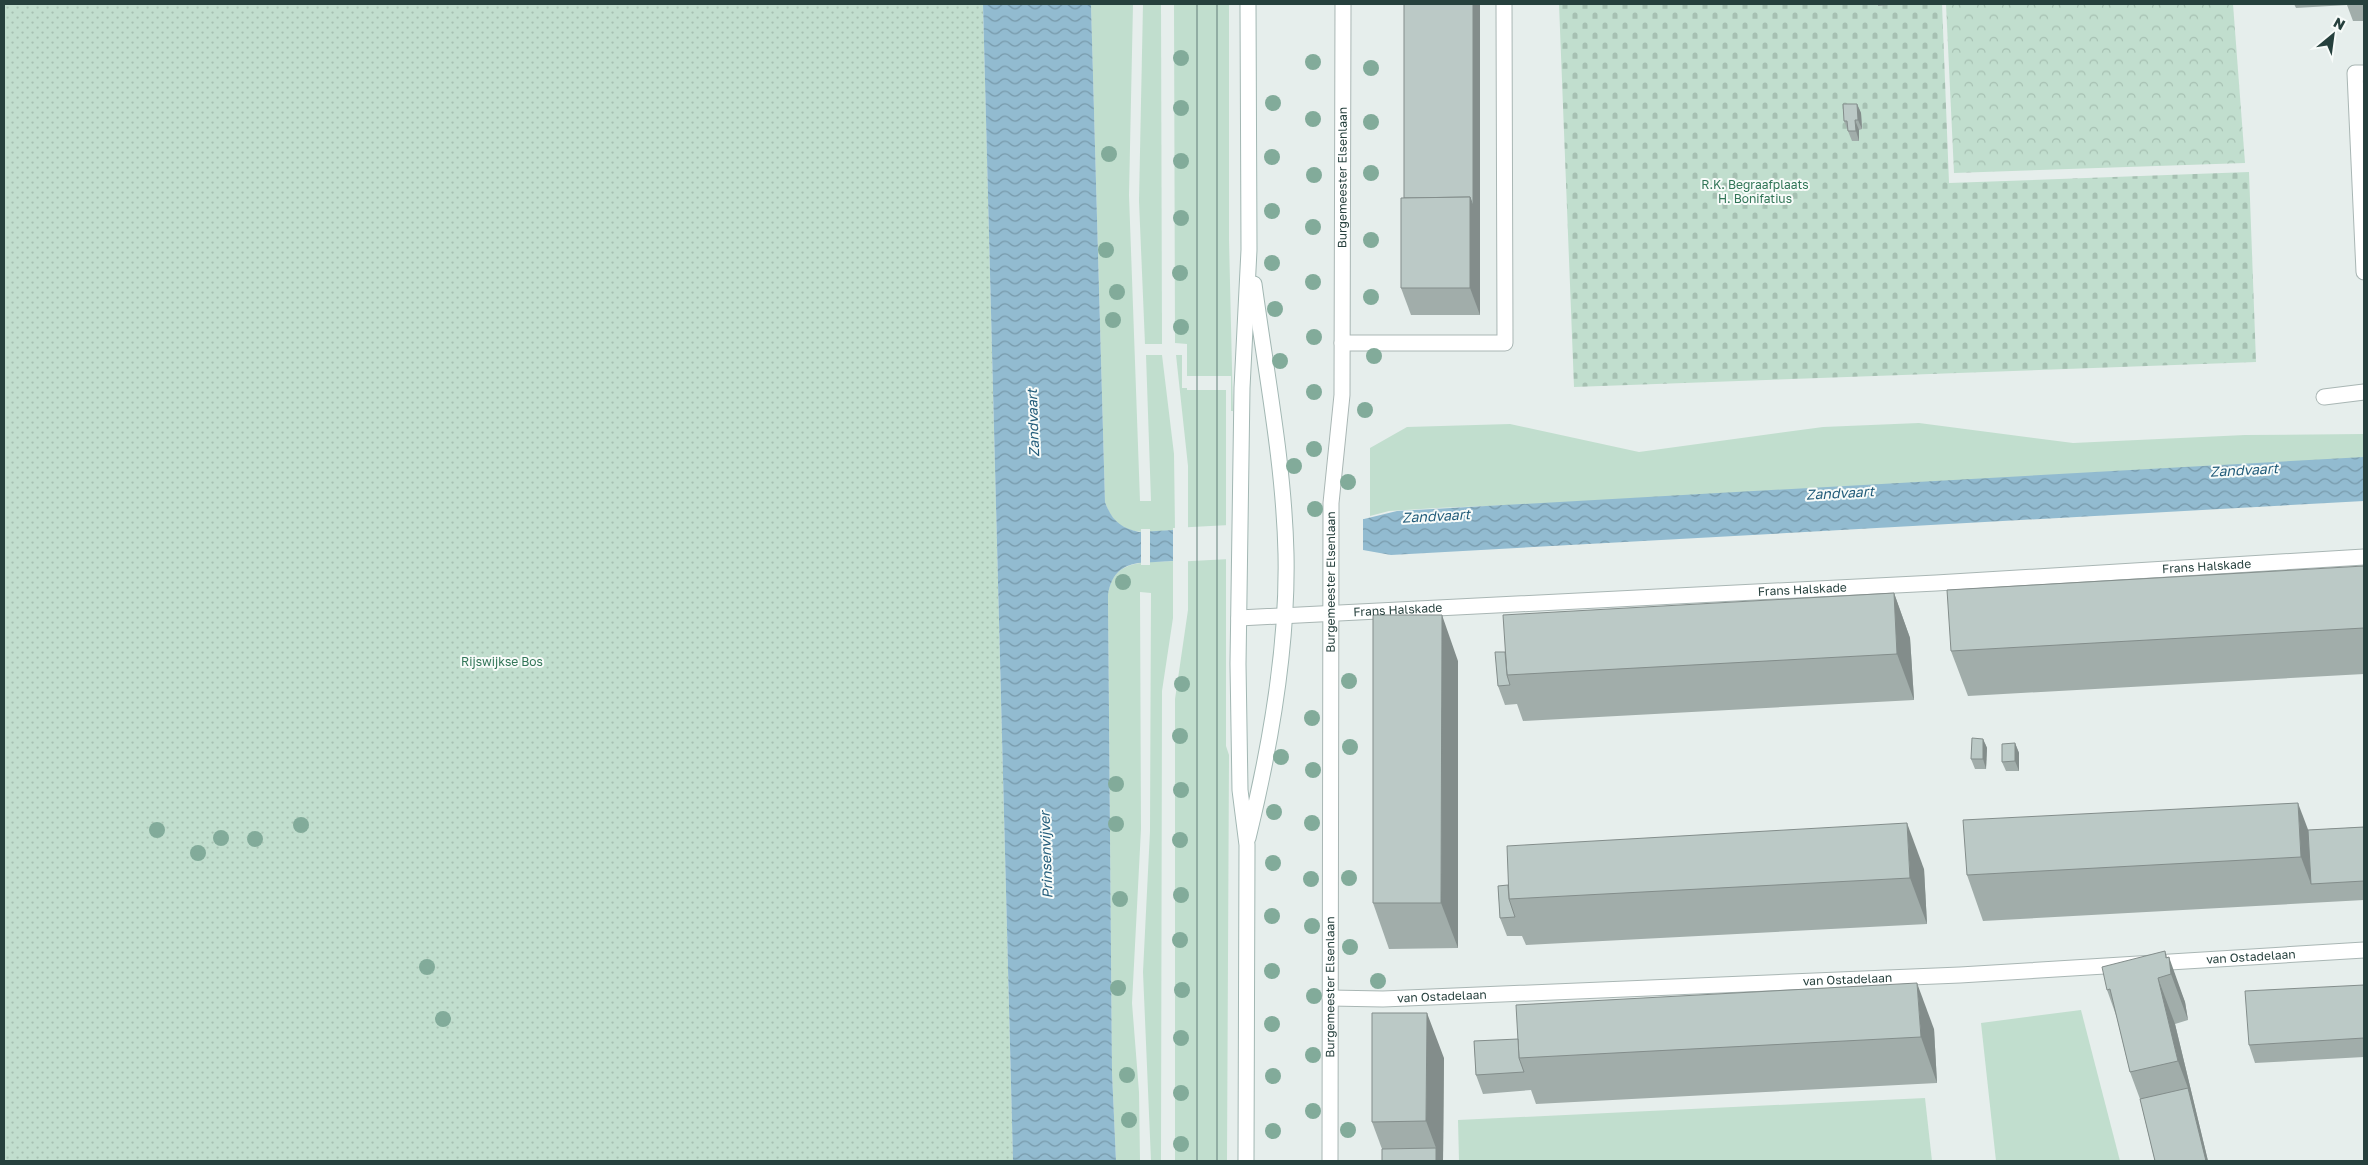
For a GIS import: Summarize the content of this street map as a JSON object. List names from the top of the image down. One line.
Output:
{"streets":{"street":["Burgemeester Elsenlaan","Frans Halskade","van Ostadelaan"]},"crossings":[["Burgemeester Elsenlaan","Frans Halskade"],["Burgemeester Elsenlaan","van Ostadelaan"]],"water":["Zandvaart","Prinsenvijver"],"parks":["R.K. Begraafplaats H. Bonifatius","Rijswijkse Bos"],"north":"top right"}
